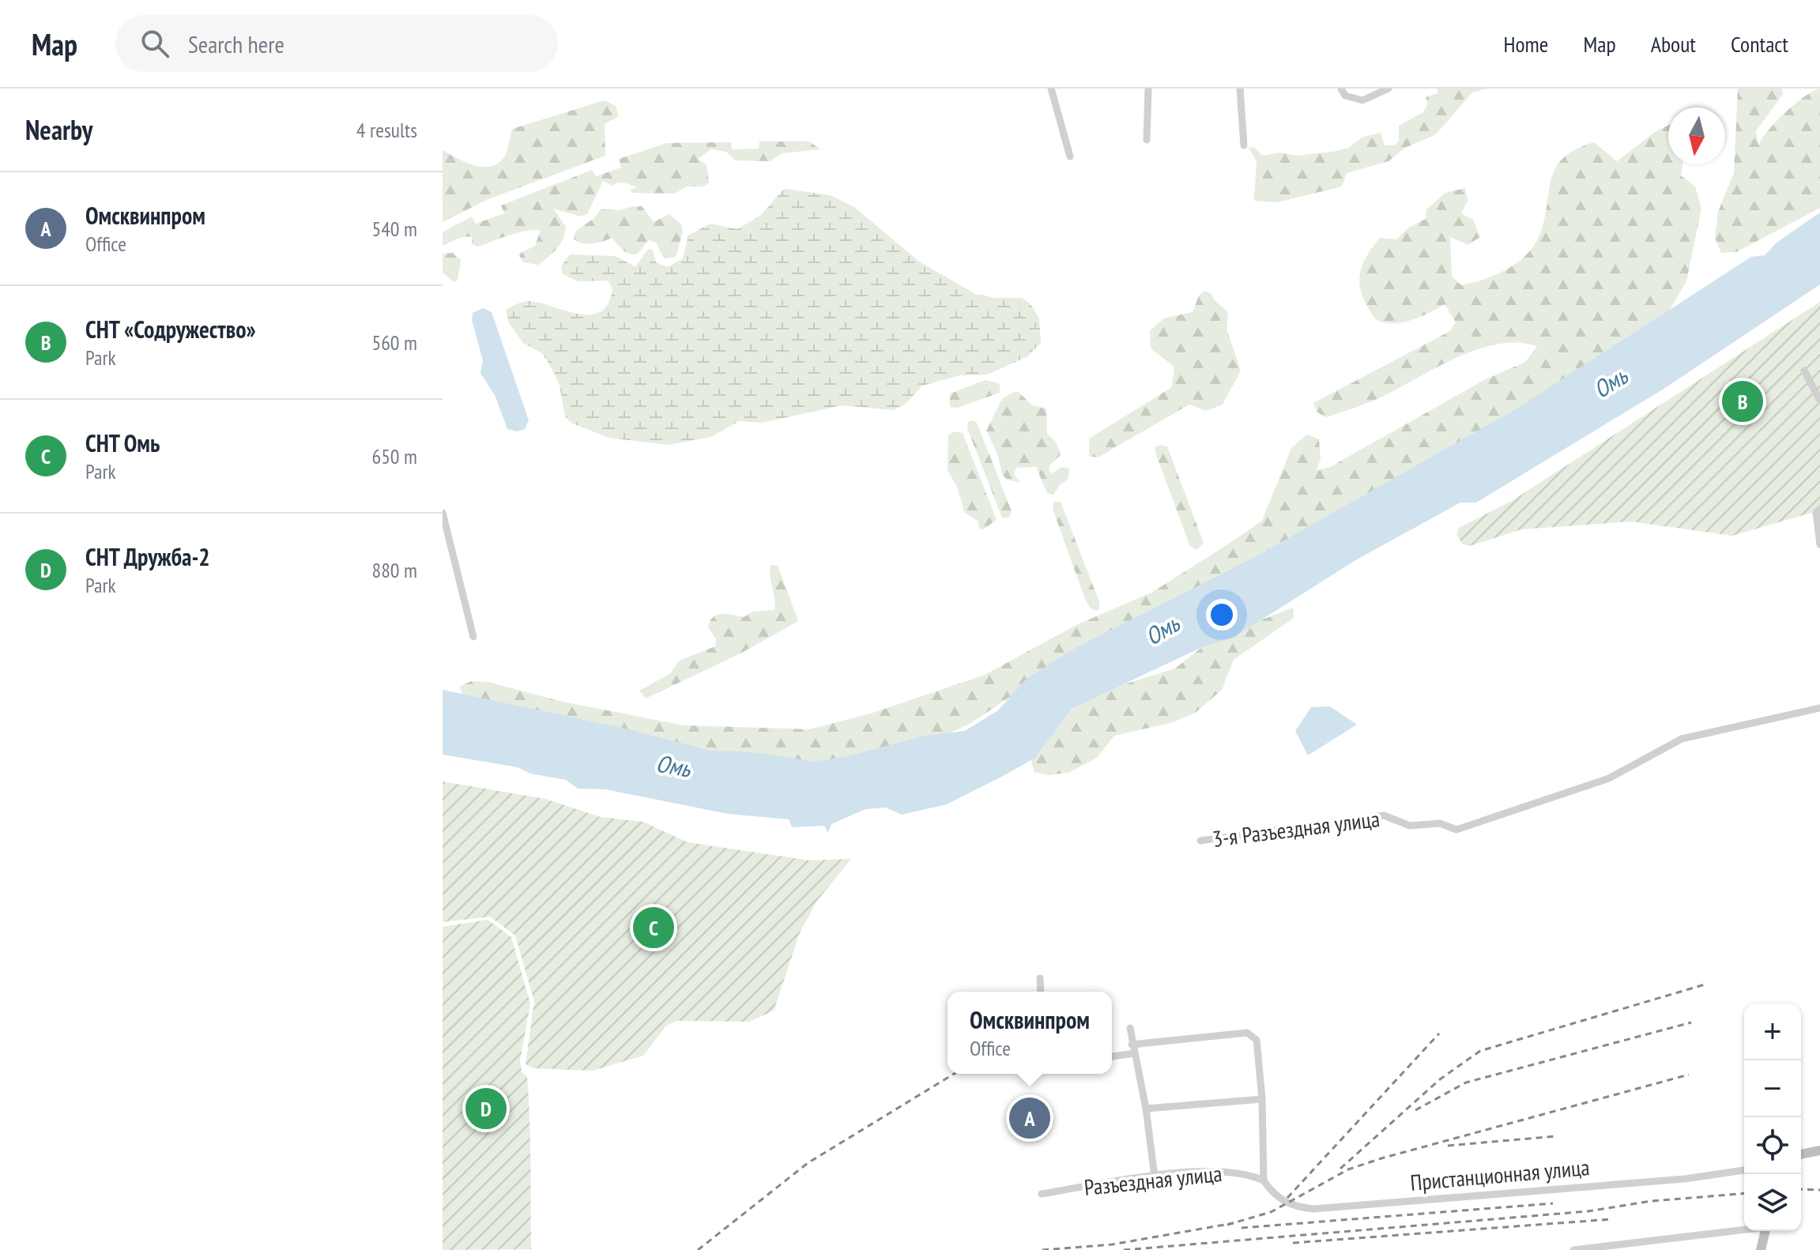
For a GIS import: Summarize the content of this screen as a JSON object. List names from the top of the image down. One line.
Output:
{"streets":{"street":["3-я Разъездная улица","Пристанционная улица","Разъездная улица"]},"crossings":[["Пристанционная улица","Разъездная улица"]],"water":["Омь"],"north":"bottom","page":{"header":"Map","search":"Search here","nav":["Home","Map","About","Contact"],"heading":["Nearby","4 results"],"list":[{"mark":"A","name":"Омсквинпром","note":"Office","value":"540 m"},{"mark":"B","name":"СНТ «Содружество»","note":"Park","value":"560 m"},{"mark":"C","name":"СНТ Омь","note":"Park","value":"650 m"},{"mark":"D","name":"СНТ Дружба-2","note":"Park","value":"880 m"}],"pins":["B","C","D","A"],"popup":["Омсквинпром","Office"],"map_buttons":["+","−"]}}
